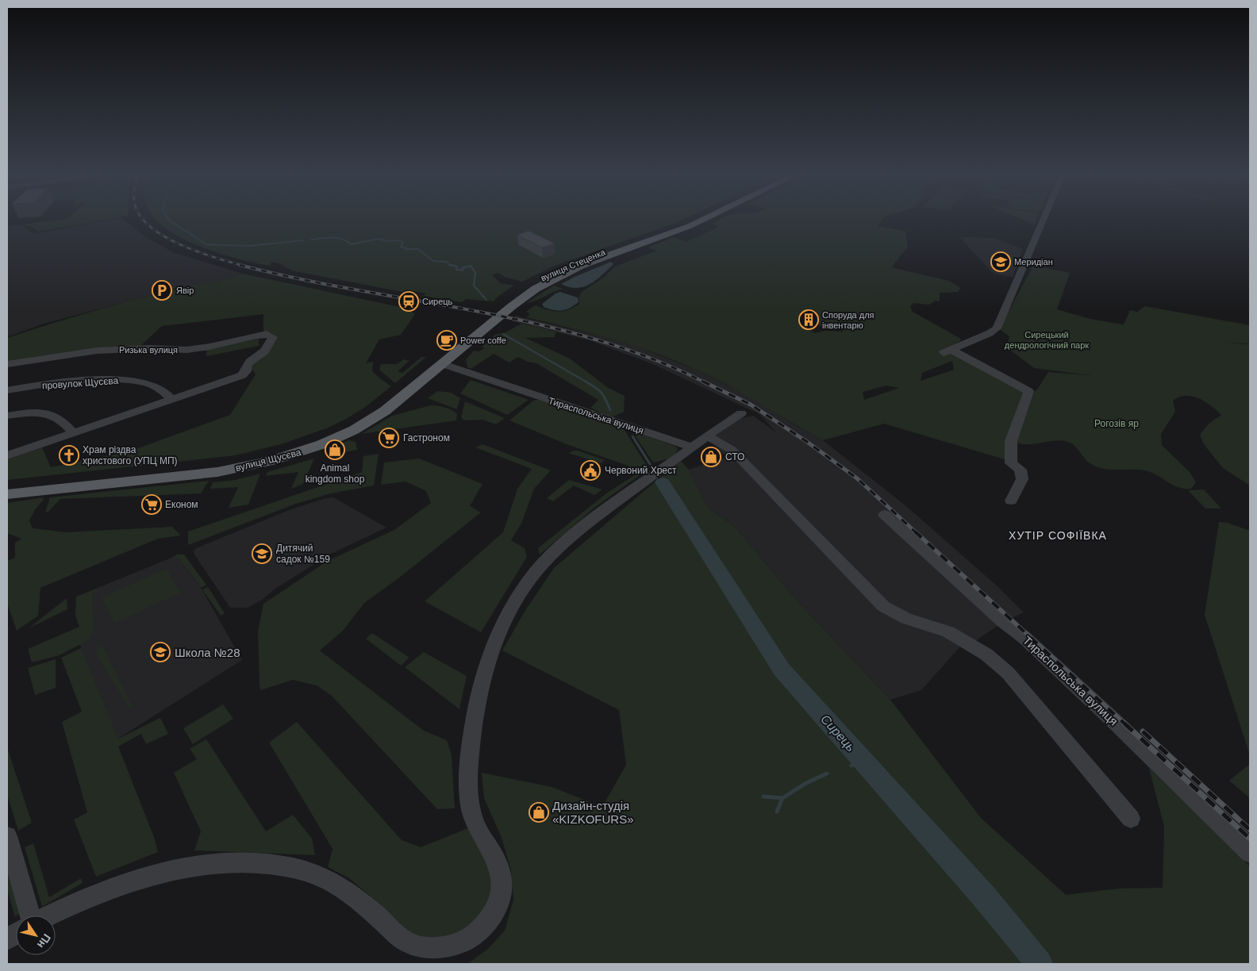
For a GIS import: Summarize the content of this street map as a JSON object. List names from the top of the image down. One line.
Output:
{"streets":{"main road":["вулиця Стеценка","вулиця Щусєва"],"street":["Ризька вулиця","провулок Щусєва","Тираспольська вулиця"]},"crossings":[["вулиця Стеценка","вулиця Щусєва"],["Ризька вулиця","провулок Щусєва"],["Тираспольська вулиця","вулиця Щусєва"]],"districts":["ХУТІР СОФІЇВКА"],"water":["Сирець"],"parks":["Сирецький дендрологічний парк","Рогозів яр"],"places":{"school or university":["Меридіан","Дитячий садок №159","Школа №28"],"parking":["Явір"],"station":["Сирець"],"building":["Споруда для інвентарю"],"cafe":["Power coffe"],"supermarket":["Гастроном","Економ"],"shop":["Animal kingdom shop","СТО","Дизайн-студія «KIZKOFURS»"],"church":["Храм різдва христового (УПЦ МП)"],"public building":["Червоний Хрест"]},"north":"bottom right"}
